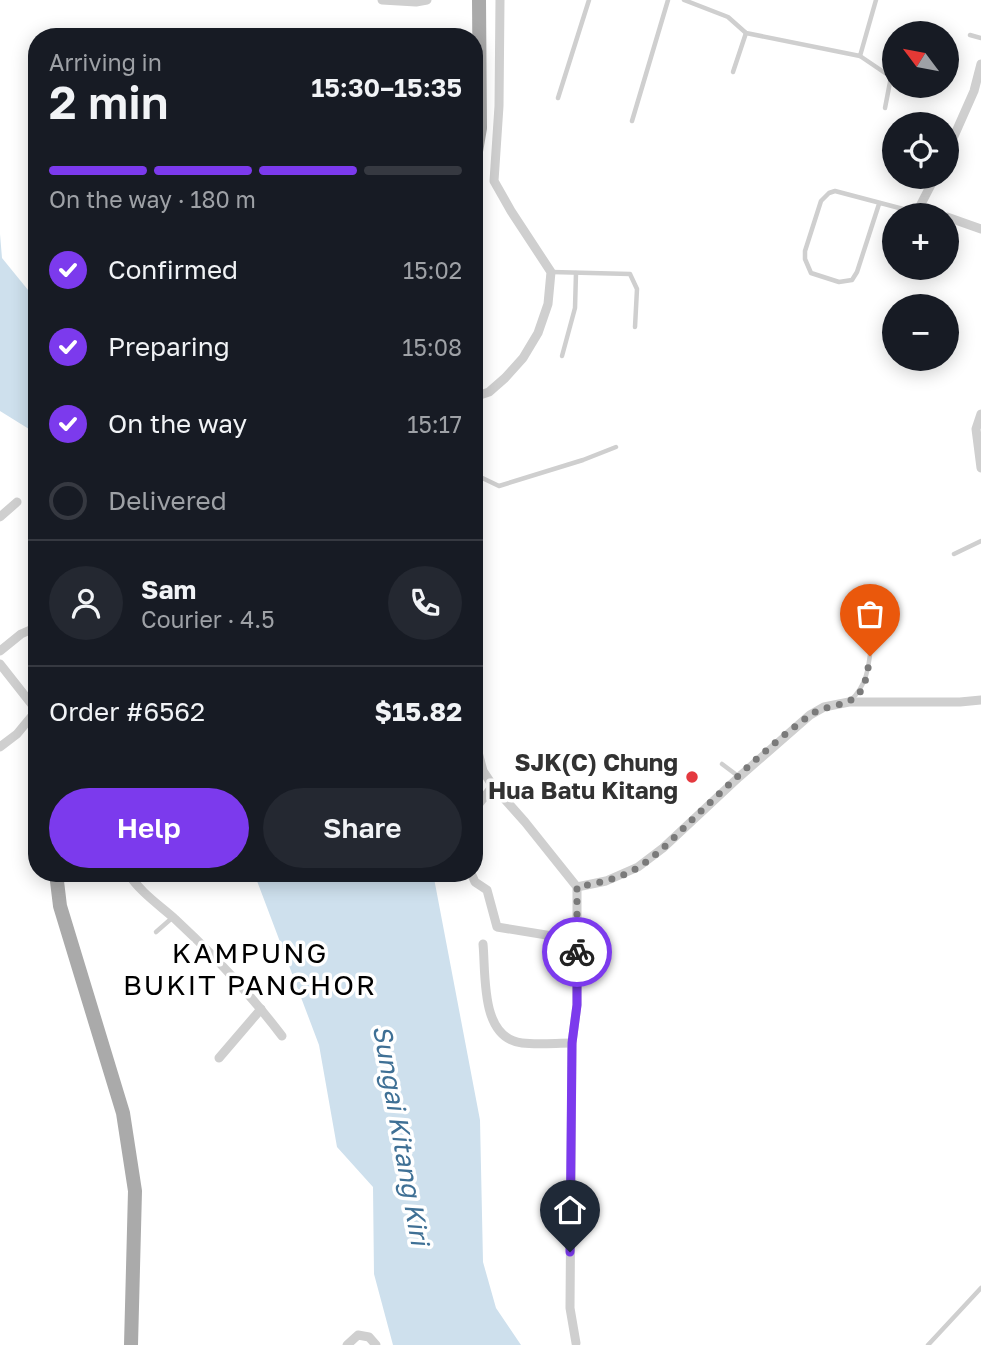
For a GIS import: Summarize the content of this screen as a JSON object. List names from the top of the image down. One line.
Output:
{"districts":["KAMPUNG BUKIT PANCHOR"],"water":["Sungai Kitang Kiri"],"places":["SJK(C) Chung Hua Batu Kitang"],"north":"top left","page":{"map_buttons":["+","−"],"heading":["2 min","Arriving in","15:30–15:35"],"panel":["Sam","Courier · 4.5","Order #6562","$15.82"],"bar":"On the way · 180 m","list":[["Confirmed","15:02"],["Preparing","15:08"],["On the way","15:17"],"Delivered"],"buttons":["Help","Share"]}}
